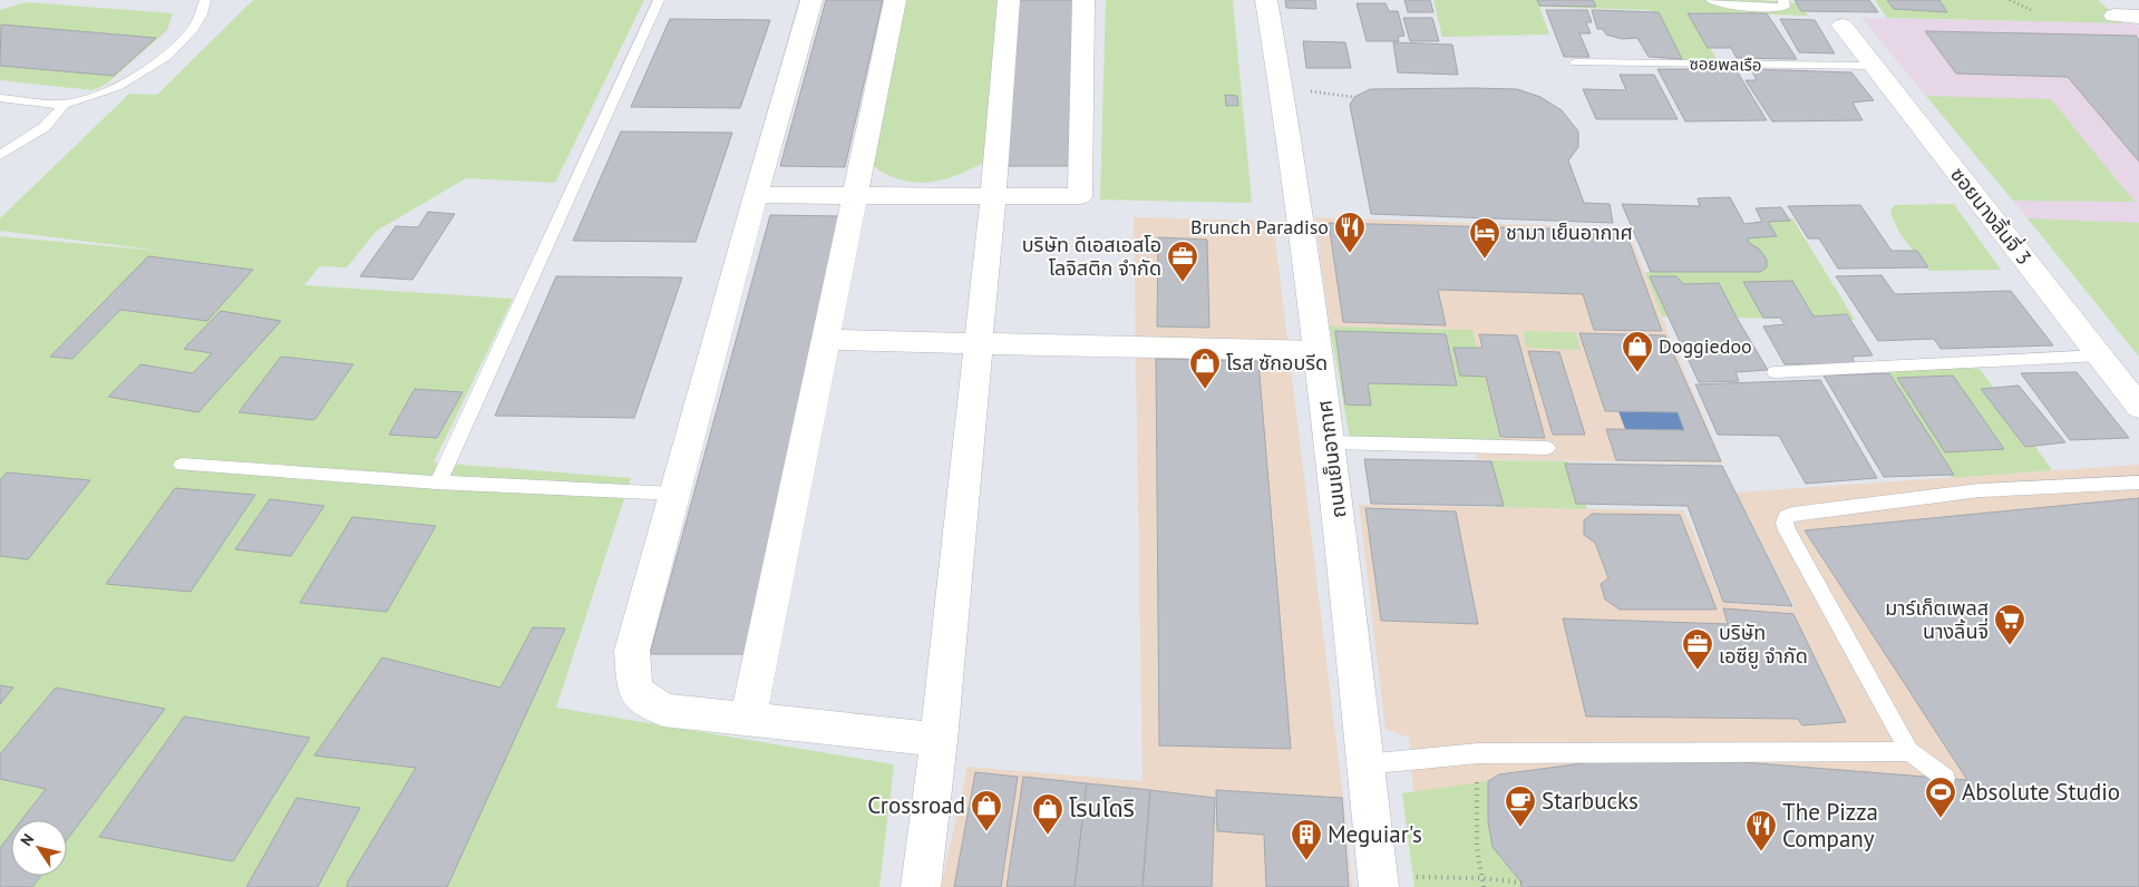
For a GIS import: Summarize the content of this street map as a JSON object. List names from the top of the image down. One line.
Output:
{"streets":{"street":["ซอยนางลิ้นจี่ 3","ถนนเย็นอากาศ"],"lane":["ซอยพลเรือ"]},"crossings":[["ซอยพลเรือ","ซอยนางลิ้นจี่ 3"]],"places":{"restaurant":["Brunch Paradiso","The Pizza Company"],"hotel":["ชามา เย็นอากาศ"],"office":["บริษัท ดีเอสเอสโอ โลจิสติก จำกัด","บริษัท เอซียู จำกัด"],"shop":["Doggiedoo","โรส ซักอบรีด","Crossroad","โรนโดริ"],"supermarket":["มาร์เก็ตเพลส นางลิ้นจี่"],"sports":["Absolute Studio"],"cafe":["Starbucks"],"building":["Meguiar's"]},"north":"top left"}
